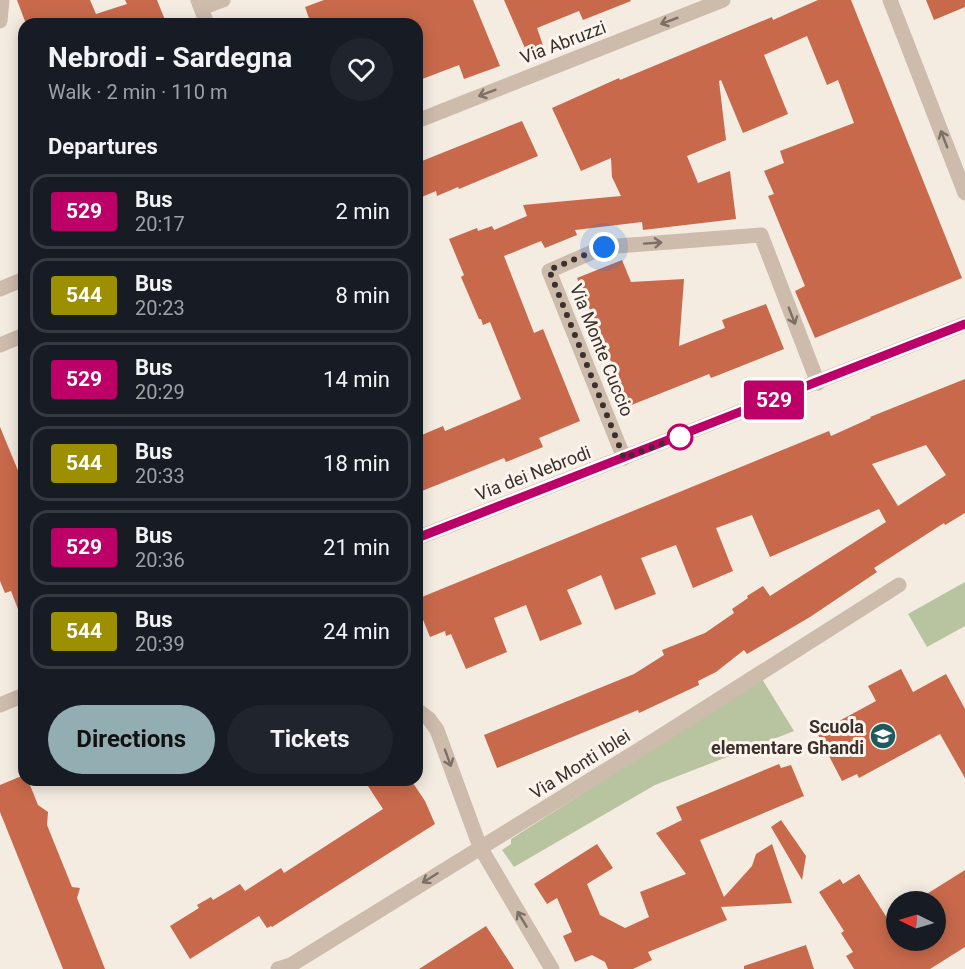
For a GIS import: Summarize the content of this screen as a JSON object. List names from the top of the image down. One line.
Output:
{"streets":{"street":["Via Abruzzi","Via Monte Cuccio","Via dei Nebrodi","Via Monti Iblei"]},"crossings":[["Via Monte Cuccio","Via dei Nebrodi"]],"one_way":["Via Abruzzi"],"places":{"school or university":["Scuola elementare Ghandi"]},"lines":["bus line 529"],"north":"left","page":{"on_map":"529","heading":[["Nebrodi - Sardegna","Walk · 2 min · 110 m"],"Departures"],"list":[{"mark":"529","name":"Bus","note":"20:17","value":"2 min"},{"mark":"544","name":"Bus","note":"20:23","value":"8 min"},{"mark":"529","name":"Bus","note":"20:29","value":"14 min"},{"mark":"544","name":"Bus","note":"20:33","value":"18 min"},{"mark":"529","name":"Bus","note":"20:36","value":"21 min"},{"mark":"544","name":"Bus","note":"20:39","value":"24 min"}],"buttons":["Directions","Tickets"]}}
